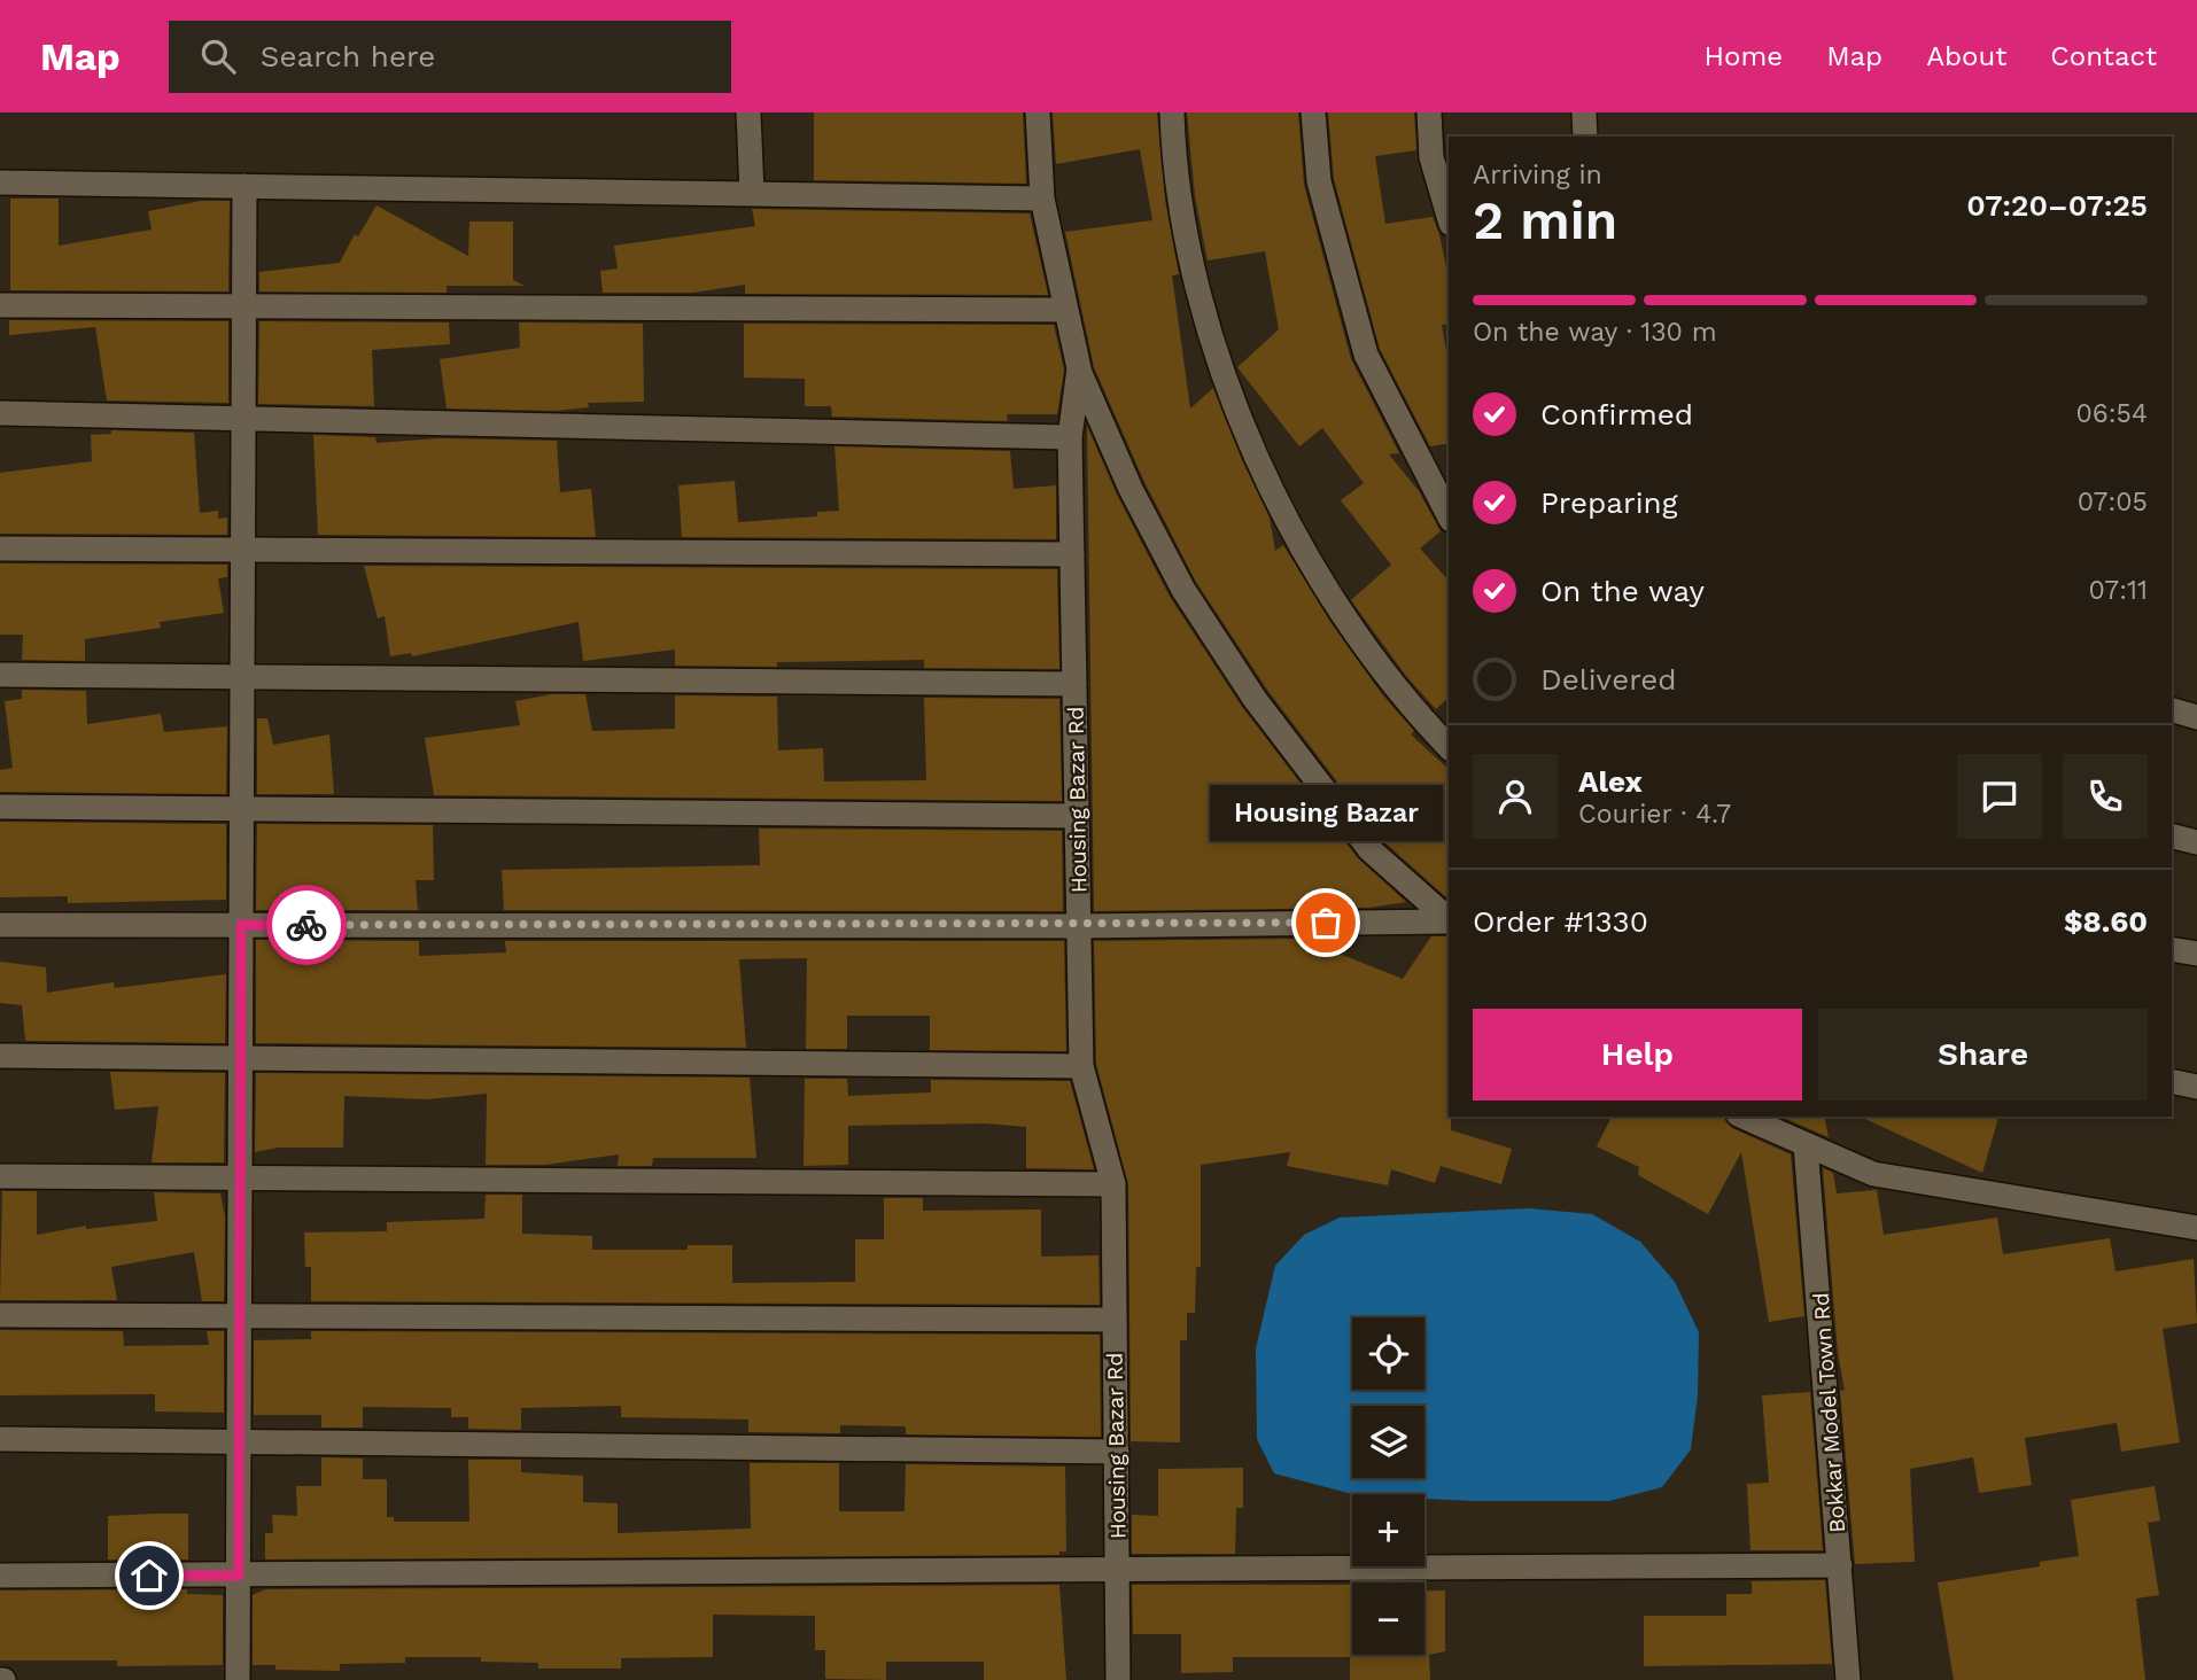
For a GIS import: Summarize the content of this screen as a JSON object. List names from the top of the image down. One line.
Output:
{"streets":{"street":["Housing Bazar Rd","Bokkar Model Town Rd"]},"places":["Housing Bazar"],"page":{"header":"Map","search":"Search here","nav":["Home","Map","About","Contact"],"heading":["2 min","Arriving in","07:20–07:25"],"panel":["Alex","Courier · 4.7","Order #1330","$8.60"],"bar":"On the way · 130 m","list":[["Confirmed","06:54"],["Preparing","07:05"],["On the way","07:11"],"Delivered"],"bubble":"Housing Bazar","buttons":["Help","Share"],"map_buttons":["+","−"]}}
